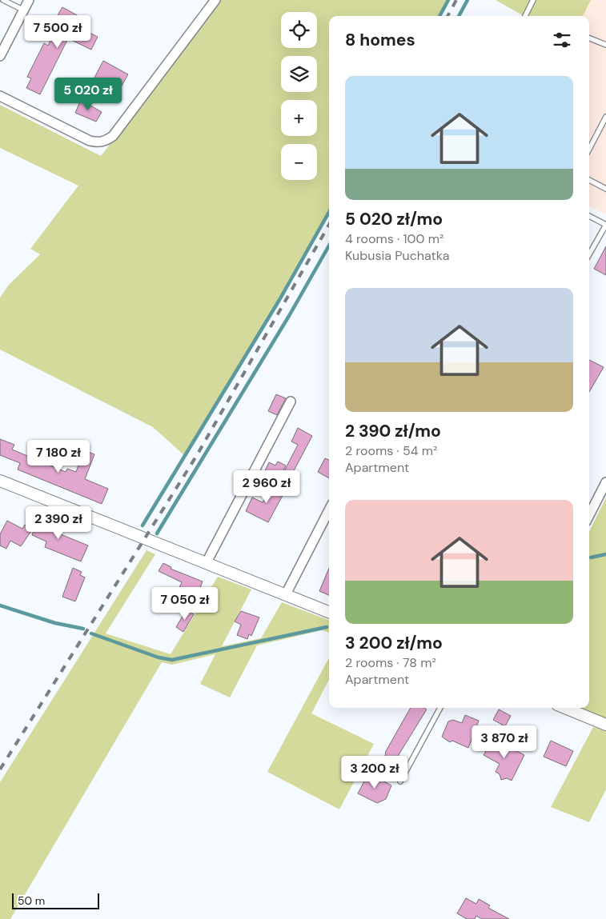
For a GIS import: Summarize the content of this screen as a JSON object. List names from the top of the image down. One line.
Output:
{"scale_bar":"50 m","page":{"map_buttons":["+","−"],"price":["7 500 zł","5 020 zł","7 180 zł","2 960 zł","2 390 zł","7 050 zł","3 870 zł","3 200 zł"],"heading":"8 homes","list":[{"name":"5 020 zł/mo","note":"4 rooms · 100 m² · Kubusia Puchatka"},{"name":"2 390 zł/mo","note":"2 rooms · 54 m² · Apartment"},{"name":"3 200 zł/mo","note":"2 rooms · 78 m² · Apartment"}],"scale":"50 m"}}
